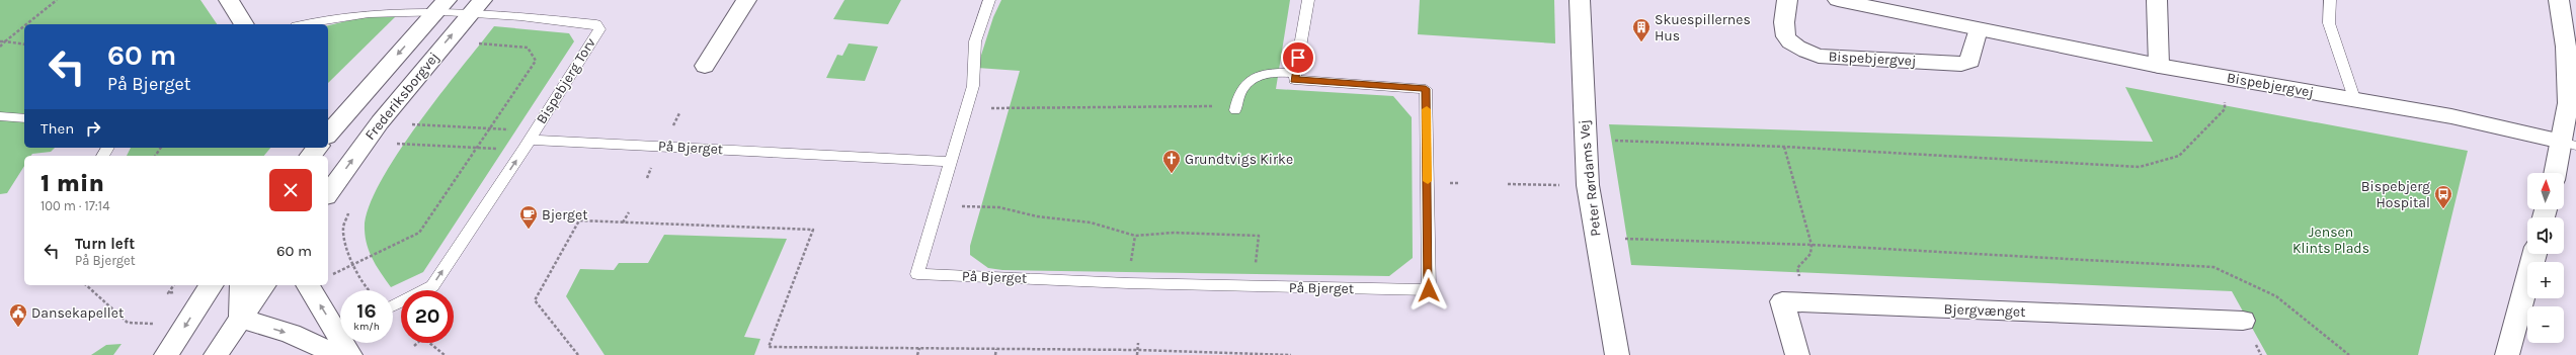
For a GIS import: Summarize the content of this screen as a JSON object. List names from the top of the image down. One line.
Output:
{"streets":{"street":["Bispebjergvej","Frederiksborgvej","Peter Rørdams Vej","Bjergvænget"],"lane":["Bispebjerg Torv","På Bjerget"]},"crossings":[["Bispebjerg Torv","Frederiksborgvej"],["Bispebjerg Torv","På Bjerget"]],"parks":["Jensen Klints Plads"],"places":{"building":["Skuespillernes Hus"],"church":["Grundtvigs Kirke"],"bus stop":["Bispebjerg Hospital"],"cafe":["Bjerget"],"public building":["Dansekapellet"]},"north":"top","page":{"turn":["60 m","På Bjerget"],"then":"Then","heading":["1 min","100 m · 17:14"],"map_buttons":["+","−"],"list":[{"name":"Turn left","note":"På Bjerget","value":"60 m"}],"speed":"16 km/h","limit":"20"}}
